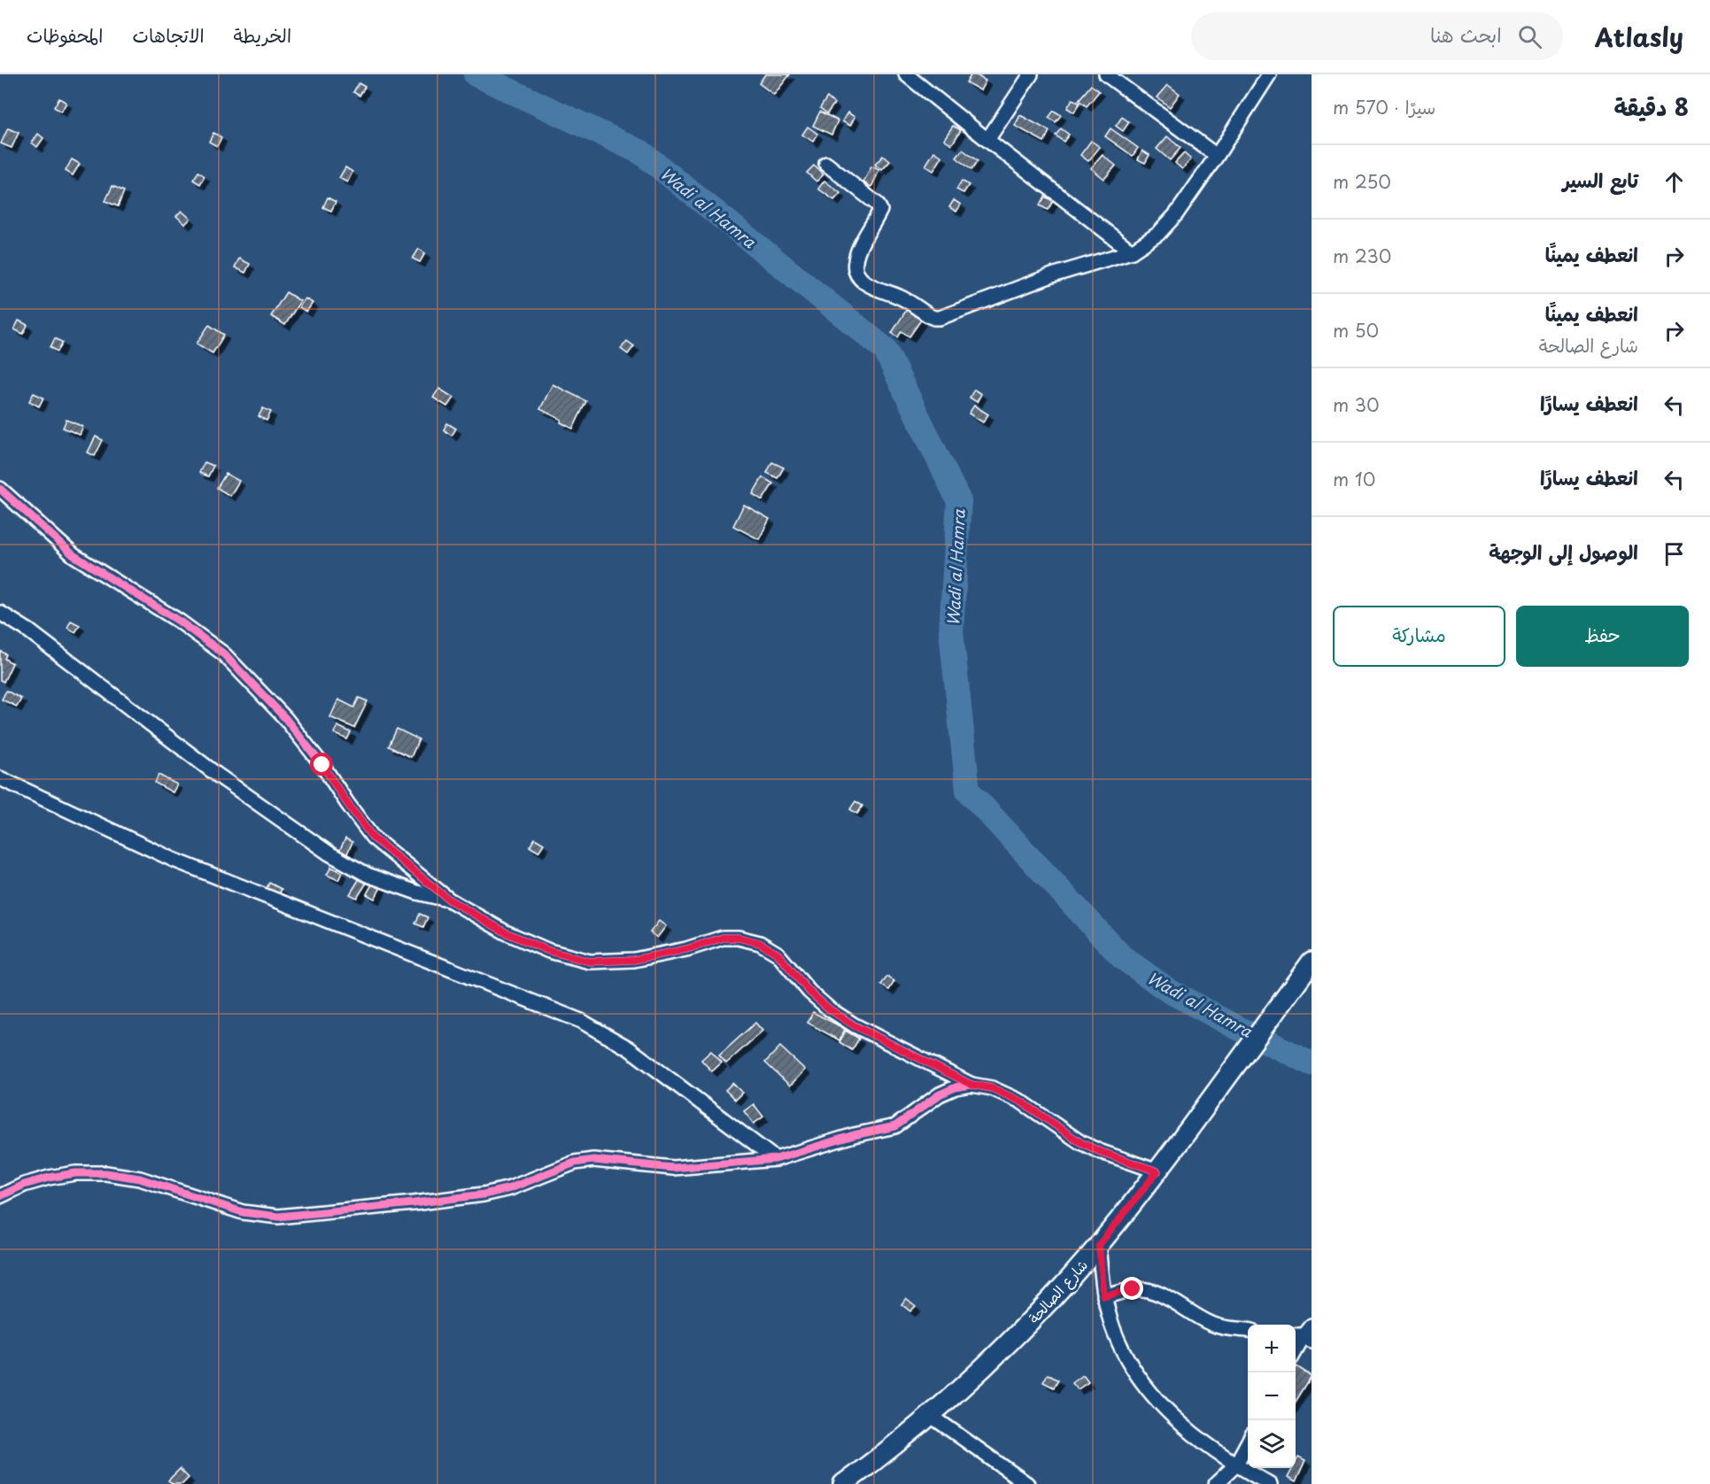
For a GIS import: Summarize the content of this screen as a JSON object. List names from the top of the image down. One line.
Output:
{"streets":{"main road":["شارع الصالحة"]},"water":["Wadi al Hamra"],"page":{"header":"Atlasly","search":"ابحث هنا","nav":["الخريطة","الاتجاهات","المحفوظات"],"heading":["8 دقيقة","سيرًا · 570 m"],"list":[["تابع السير","250 m"],["انعطف يمينًا","230 m"],["انعطف يمينًا","شارع الصالحة","50 m"],["انعطف يسارًا","30 m"],["انعطف يسارًا","10 m"],"الوصول إلى الوجهة"],"buttons":["حفظ","مشاركة"],"map_buttons":["+","−"]}}
